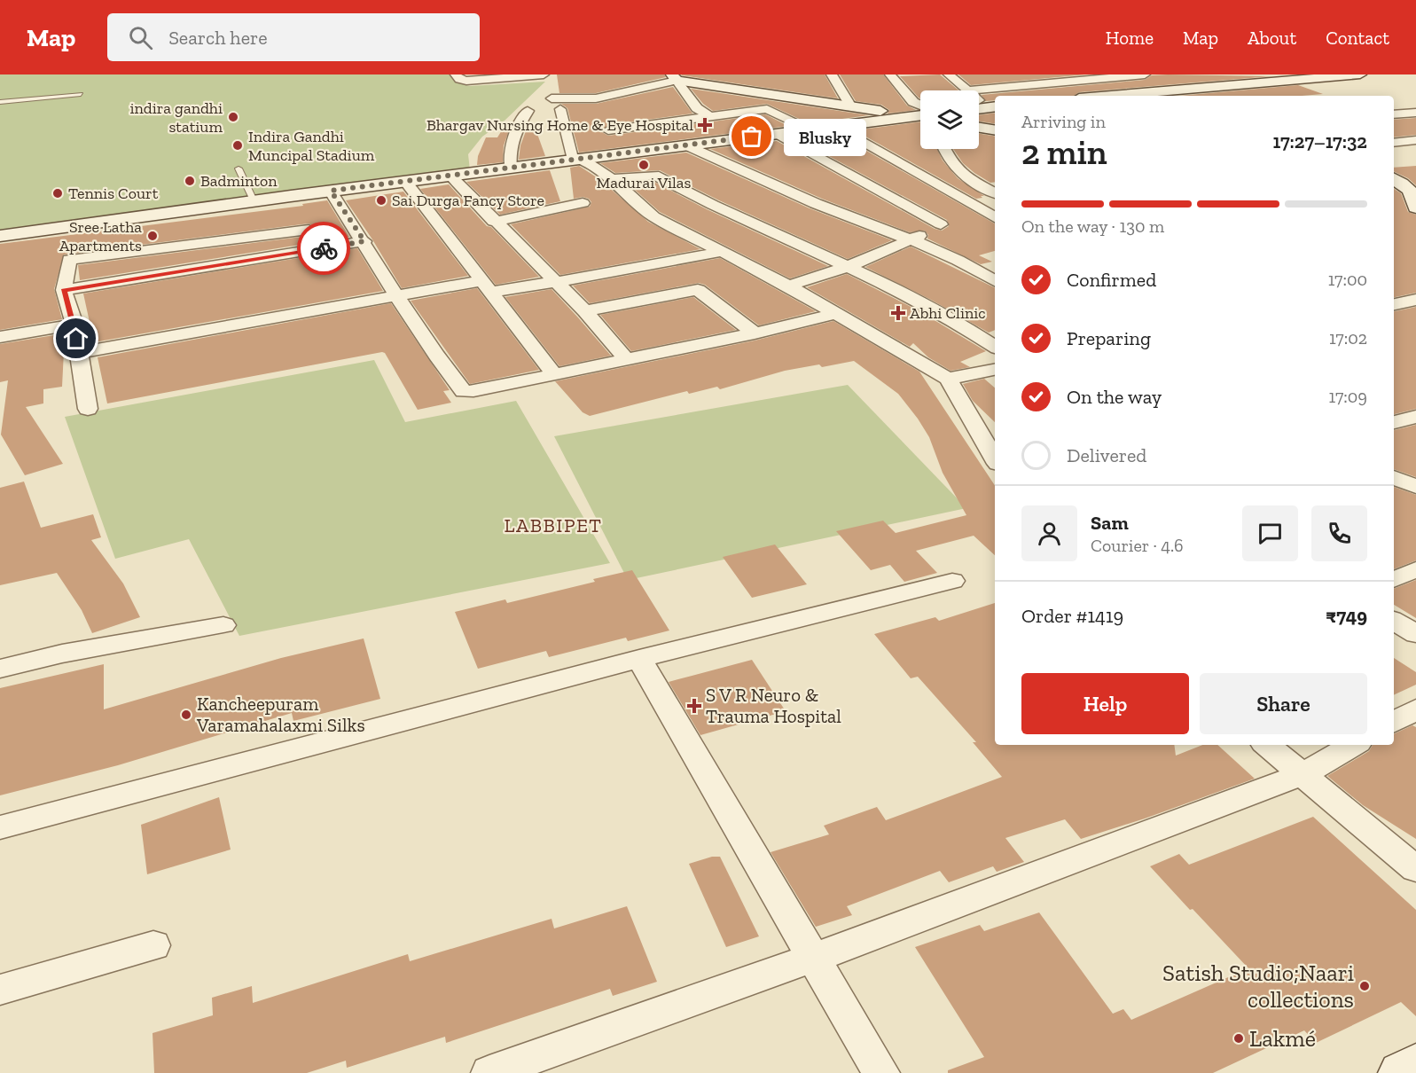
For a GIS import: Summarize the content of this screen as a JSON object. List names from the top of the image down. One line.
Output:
{"districts":["LABBIPET"],"places":{"other":["indira gandhi statium","Blusky","Indira Gandhi Muncipal Stadium","Madurai Vilas","Badminton","Tennis Court","Sai Durga Fancy Store","Sree Latha Apartments","Kancheepuram Varamahalaxmi Silks","Satish Studio;Naari collections","Lakmé"],"health":["Bhargav Nursing Home & Eye Hospital","Abhi Clinic","S V R Neuro & Trauma Hospital"]},"page":{"header":"Map","search":"Search here","nav":["Home","Map","About","Contact"],"heading":["2 min","Arriving in","17:27–17:32"],"panel":["Sam","Courier · 4.6","Order #1419","₹749"],"bubble":"Blusky","bar":"On the way · 130 m","list":[["Confirmed","17:00"],["Preparing","17:02"],["On the way","17:09"],"Delivered"],"buttons":["Help","Share"]}}
